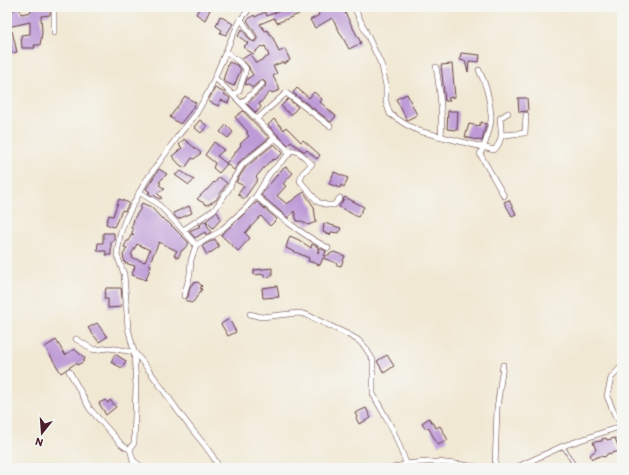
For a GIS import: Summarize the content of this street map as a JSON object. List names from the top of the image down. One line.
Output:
{"north":"bottom"}
